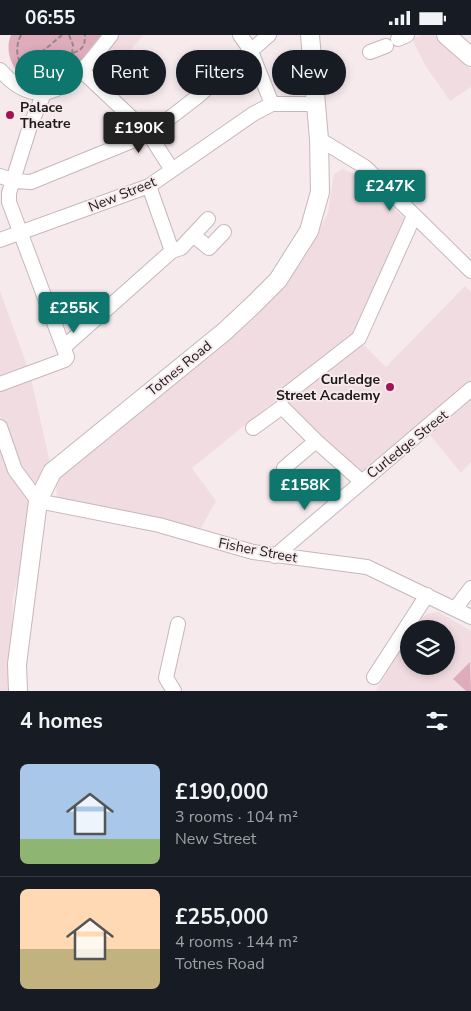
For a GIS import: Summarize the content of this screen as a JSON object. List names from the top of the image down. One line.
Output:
{"streets":{"main road":["Totnes Road"],"street":["New Street","Curledge Street","Fisher Street"]},"crossings":[["New Street","Totnes Road"],["Totnes Road","Fisher Street"],["Curledge Street","Fisher Street"]],"places":["Palace Theatre","Curledge Street Academy"],"page":{"status":"06:55","chip":["Buy","Rent","Filters","New"],"price":["£190K","£247K","£255K","£158K"],"heading":"4 homes","list":[{"name":"£190,000","note":"3 rooms · 104 m² · New Street"},{"name":"£255,000","note":"4 rooms · 144 m² · Totnes Road"}]}}
